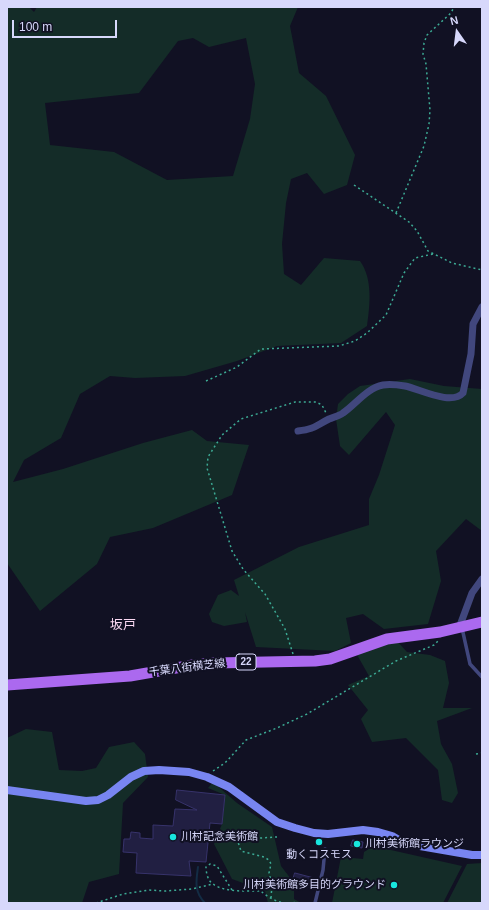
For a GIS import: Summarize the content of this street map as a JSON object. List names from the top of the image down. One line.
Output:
{"streets":{"main road":["22","千葉八街横芝線"]},"districts":["坂戸"],"places":["川村記念美術館","動くコスモス","川村美術館ラウンジ","川村美術館多目的グラウンド"],"scale_bar":"100 m","north":"top"}
